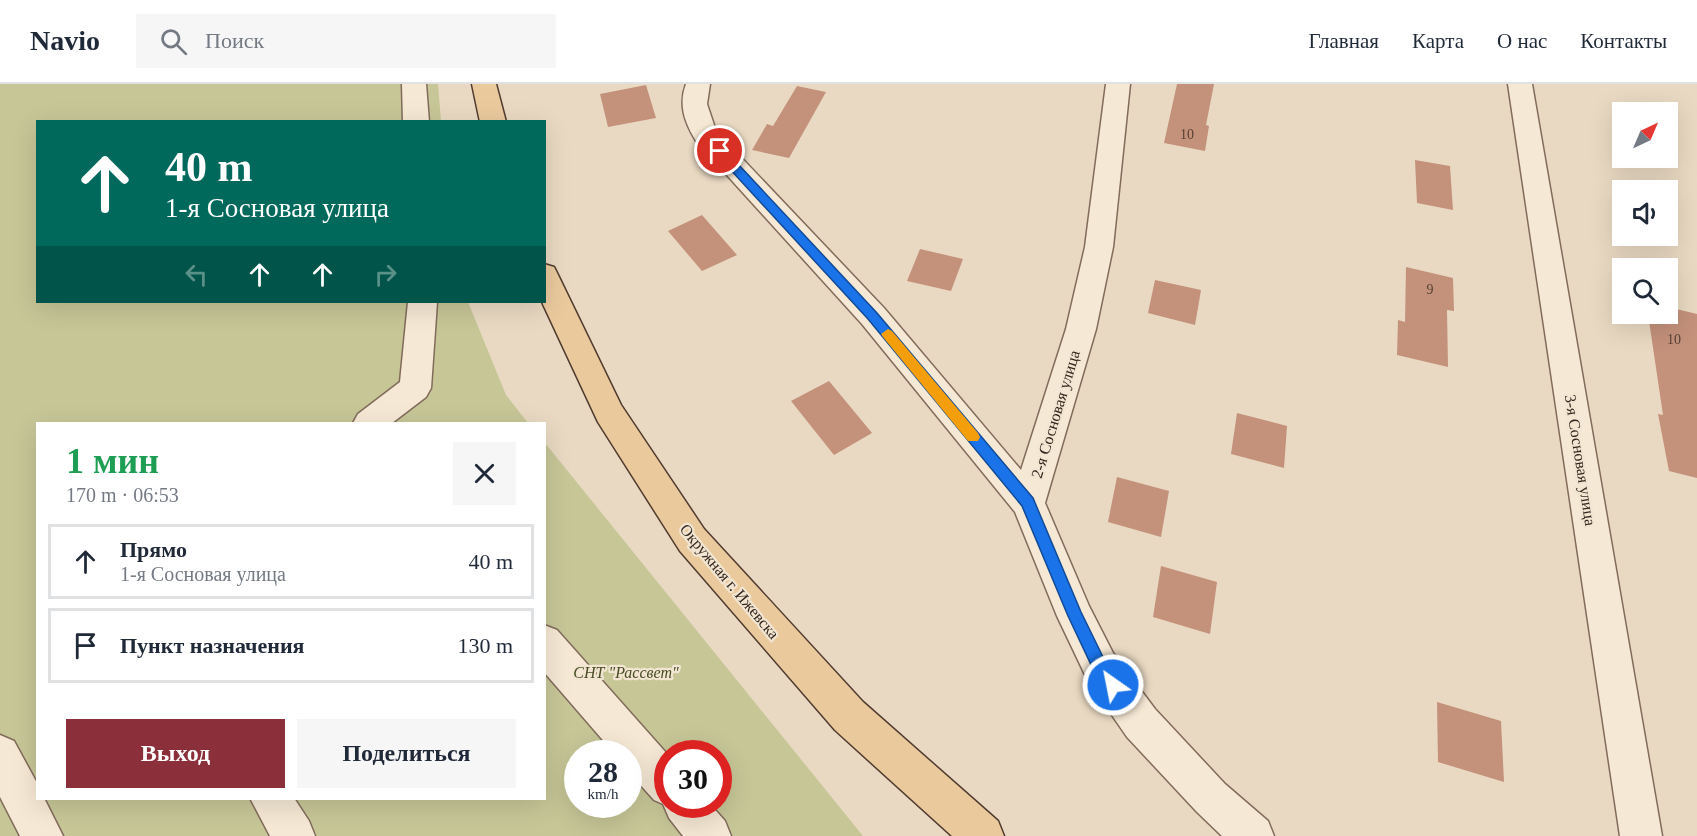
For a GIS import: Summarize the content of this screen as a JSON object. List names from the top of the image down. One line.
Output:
{"streets":{"main road":["Окружная г. Ижевска"],"street":["2-я Сосновая улица","3-я Сосновая улица"]},"parks":["СНТ \"Рассвет\""],"house_numbers":["10","9","10"],"north":"top right","page":{"header":"Navio","search":"Поиск","nav":["Главная","Карта","О нас","Контакты"],"turn":["40 m","1-я Сосновая улица"],"heading":["1 мин","170 m · 06:53"],"list":[{"name":"Прямо","note":"1-я Сосновая улица","value":"40 m"},{"name":"Пункт назначения","value":"130 m"}],"buttons":["Выход","Поделиться"],"speed":"28 km/h","limit":"30"}}
